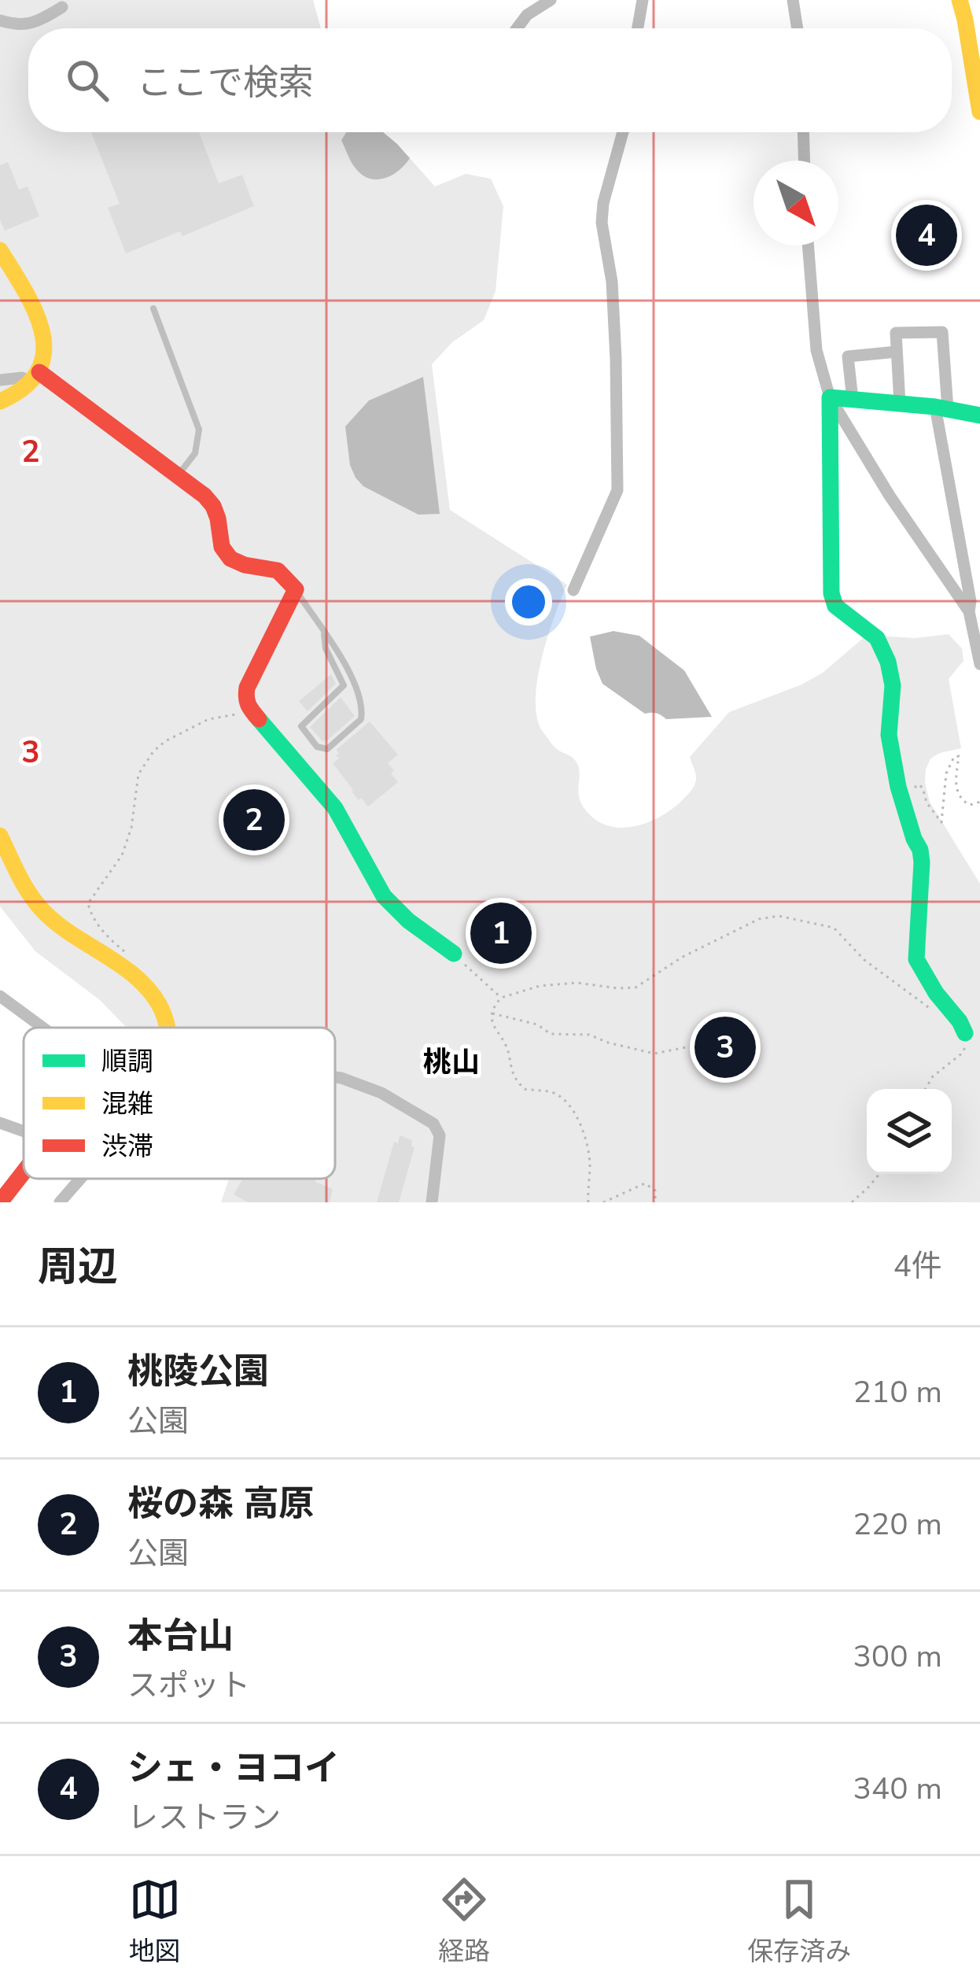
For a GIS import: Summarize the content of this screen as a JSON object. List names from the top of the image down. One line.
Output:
{"districts":["桃山"],"legend":["順調","混雑","渋滞"],"north":"bottom right","page":{"search":"ここで検索","pins":["4","2","1","3"],"heading":["周辺","4件"],"list":[{"mark":"1","name":"桃陵公園","note":"公園","value":"210 m"},{"mark":"2","name":"桜の森 高原","note":"公園","value":"220 m"},{"mark":"3","name":"本台山","note":"スポット","value":"300 m"},{"mark":"4","name":"シェ・ヨコイ","note":"レストラン","value":"340 m"}],"nav":["地図","経路","保存済み"]},"grid":{"rows":["2","3"]}}
